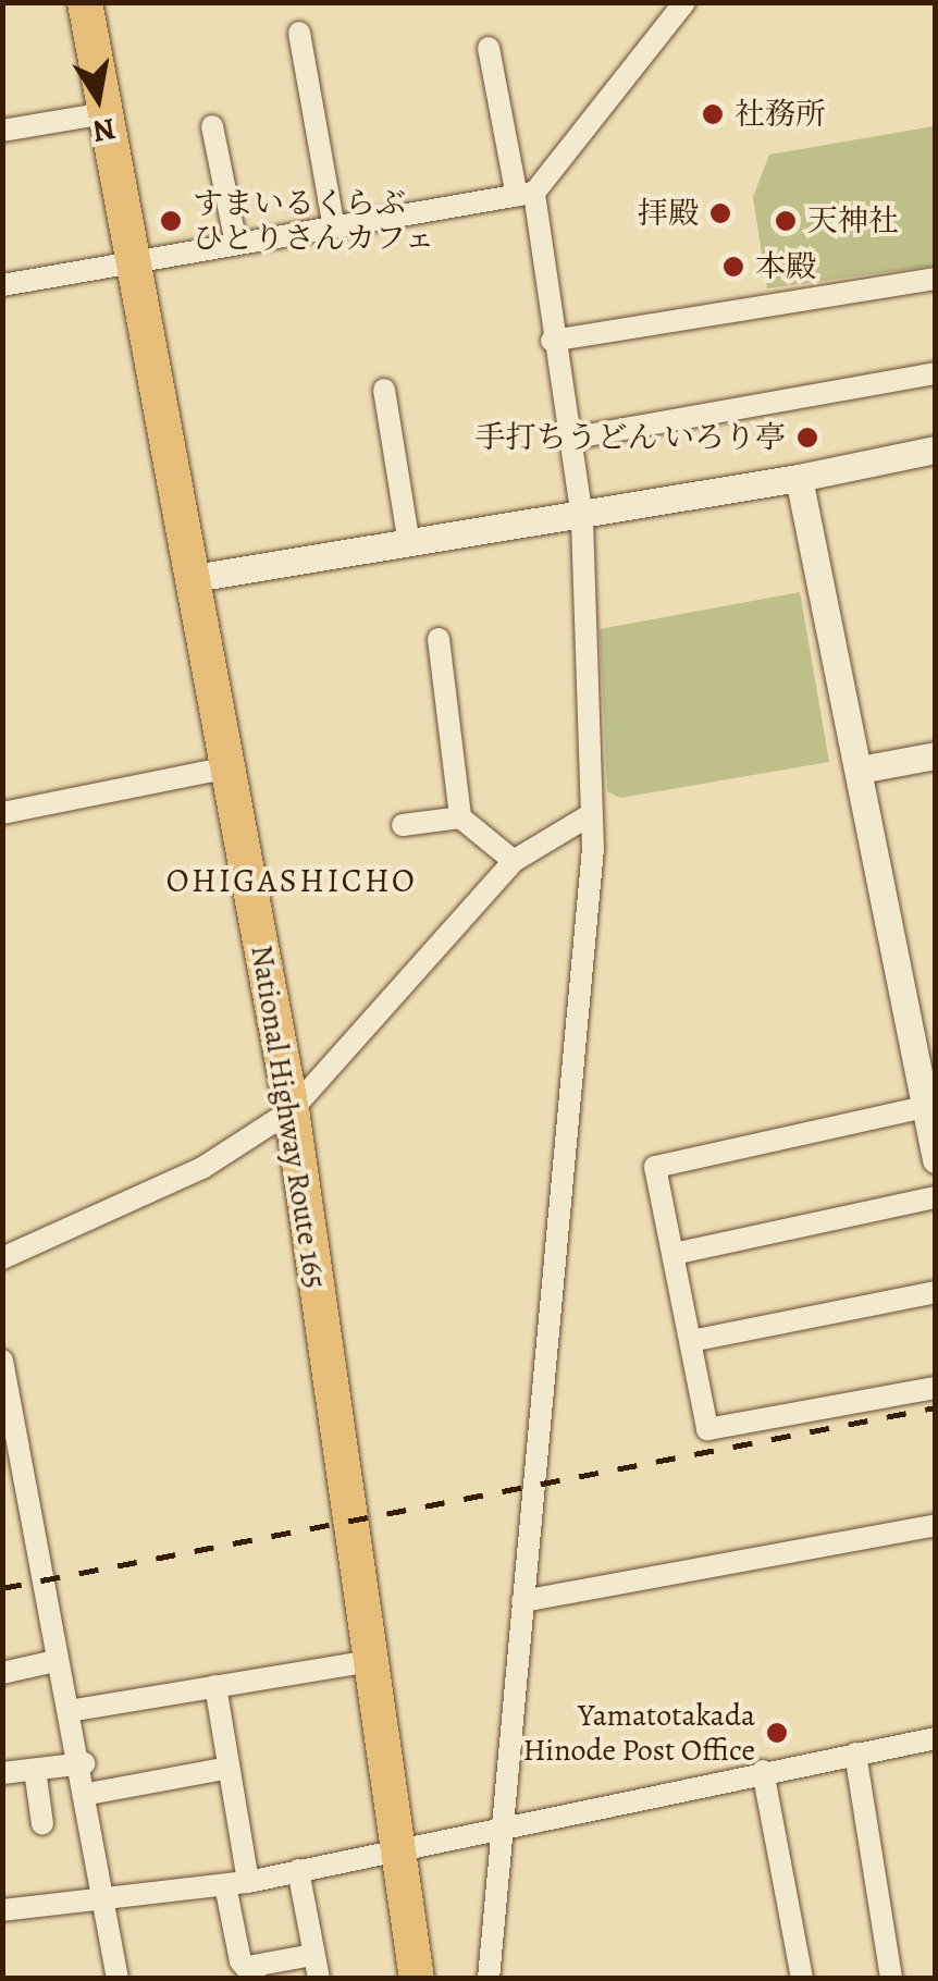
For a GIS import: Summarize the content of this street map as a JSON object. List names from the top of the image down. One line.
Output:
{"streets":{"highway":["National Highway Route 165"]},"districts":["OHIGASHICHO"],"places":["社務所","拝殿","すまいるくらぶ ひとりさんカフェ","天神社","本殿","手打ちうどん いろり亭","Yamatotakada Hinode Post Office"],"north":"bottom"}
